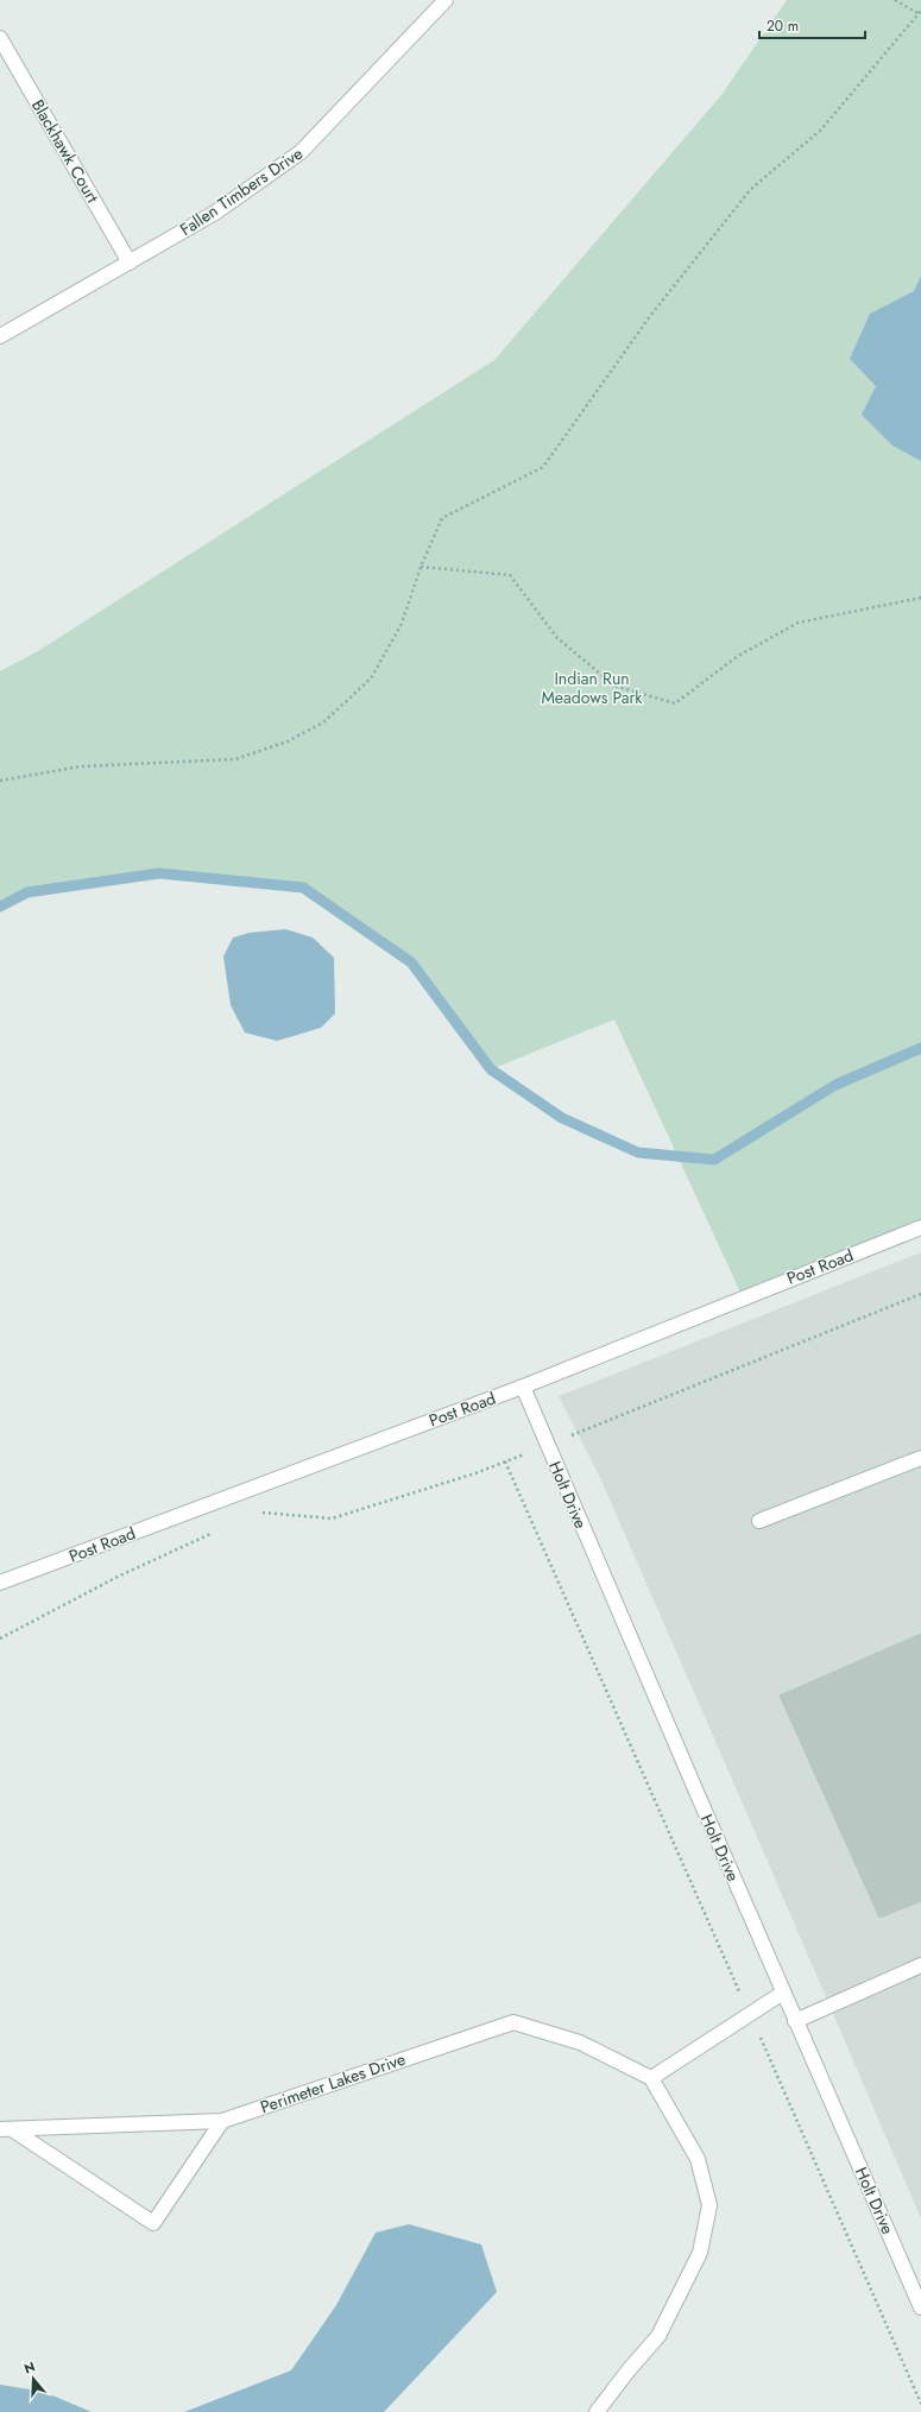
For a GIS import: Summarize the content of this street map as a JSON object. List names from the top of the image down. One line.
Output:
{"streets":{"street":["Blackhawk Court","Fallen Timbers Drive","Post Road","Holt Drive","Perimeter Lakes Drive"]},"crossings":[["Blackhawk Court","Fallen Timbers Drive"],["Post Road","Holt Drive"]],"parks":["Indian Run Meadows Park"],"scale_bar":"20 m","north":"top"}
